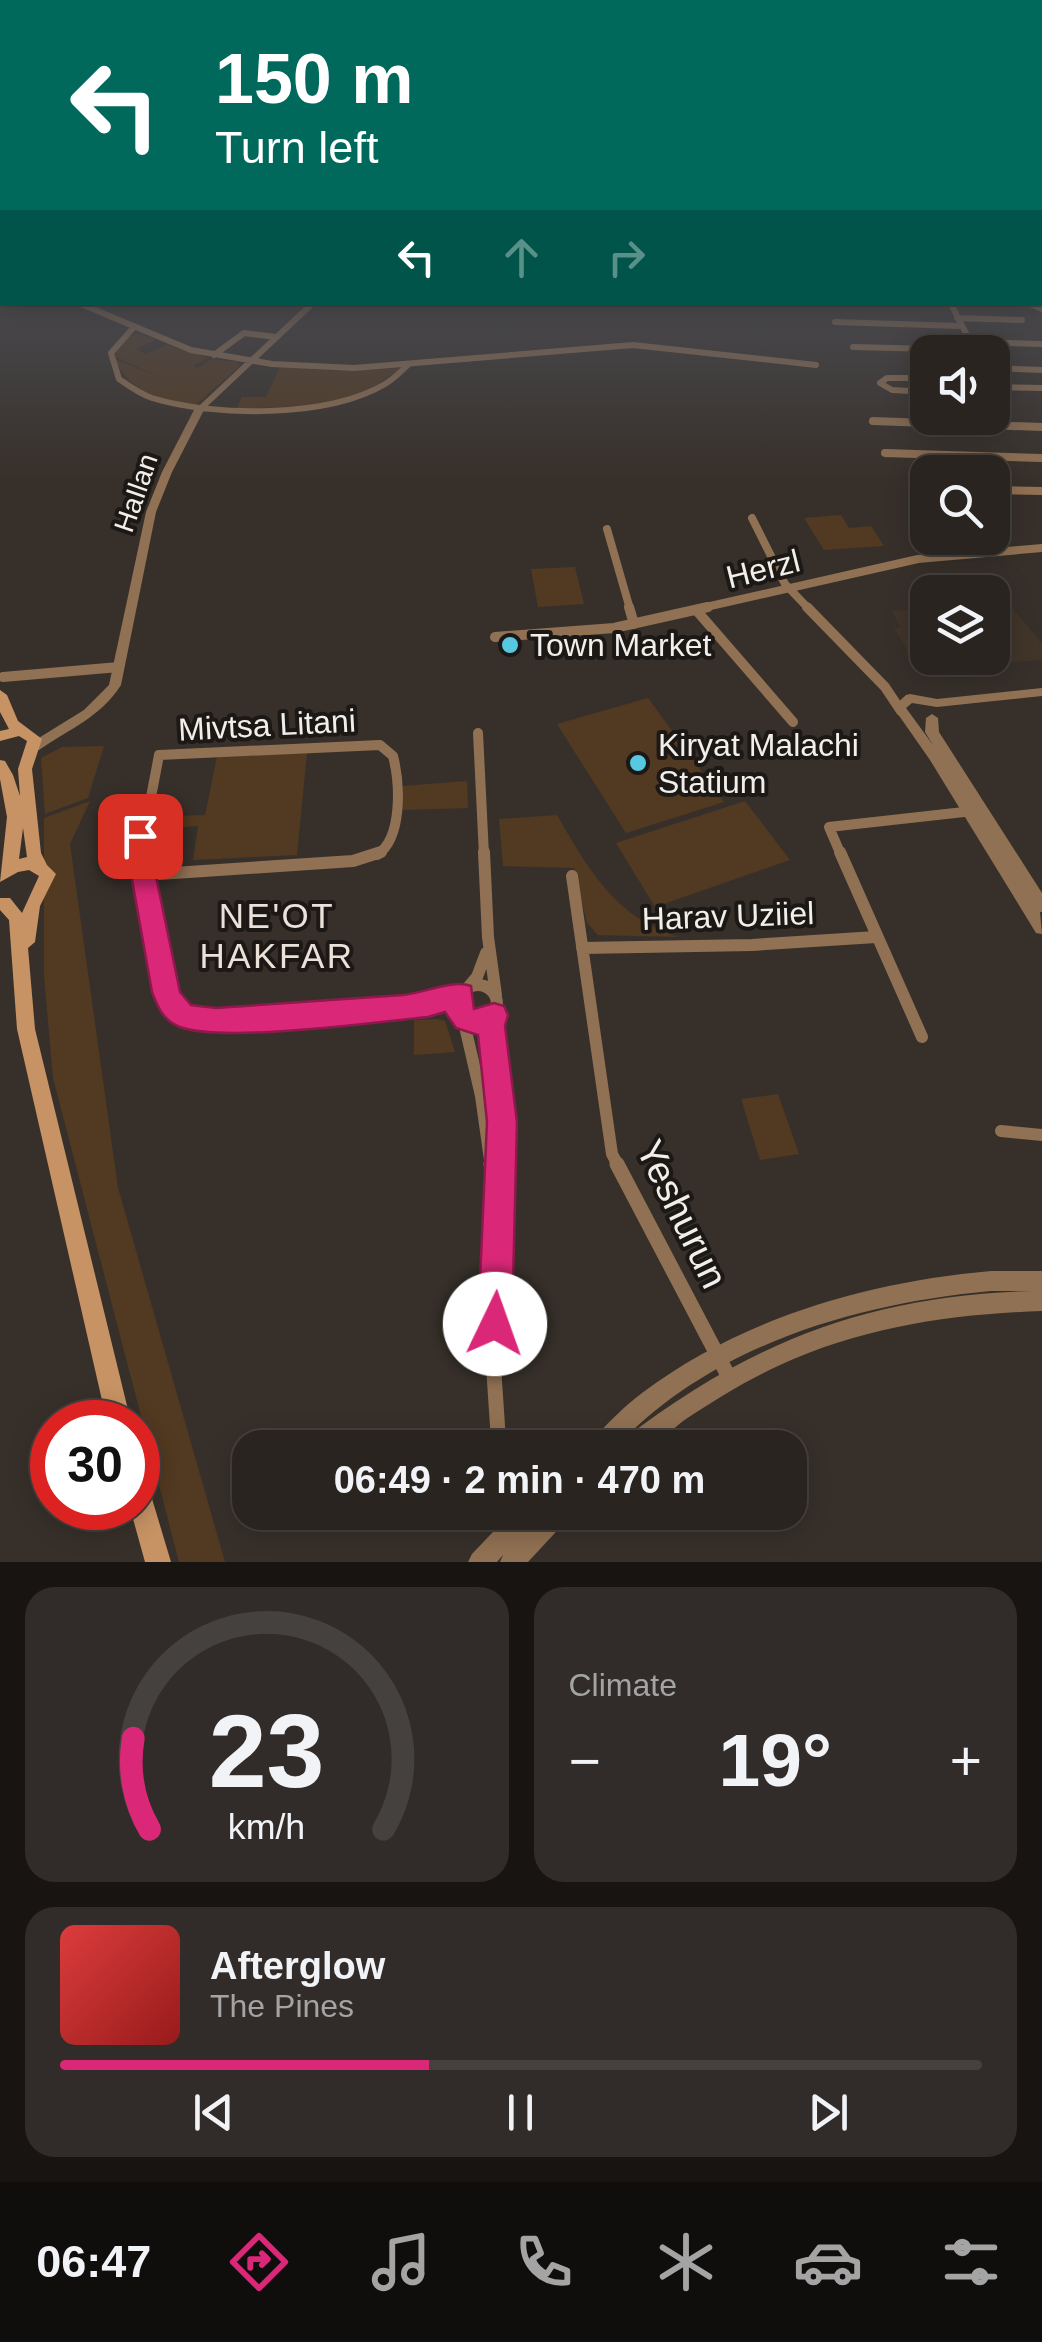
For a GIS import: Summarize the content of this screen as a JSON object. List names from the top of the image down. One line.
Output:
{"streets":{"street":["HaIlan","Herzl","Mivtsa Litani","Harav Uziiel","Yeshurun"]},"crossings":[["Harav Uziiel","Yeshurun"]],"districts":["NE'OT HAKFAR"],"places":["Town Market","Kiryat Malachi Statium"],"page":{"turn":["150 m","Turn left"],"limit":"30","trip":"06:49 · 2 min · 470 m","tile":"Climate","heat":["−","19°","+"],"song":["Afterglow","The Pines"],"tabs":"06:47","gauge":["23","km/h"]}}
